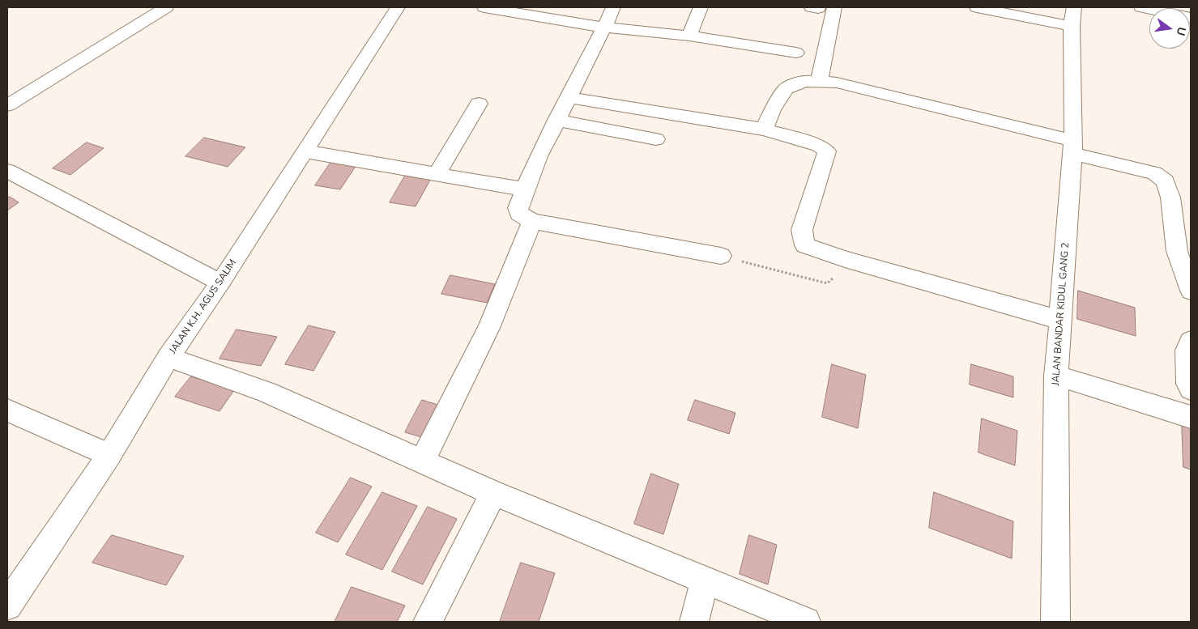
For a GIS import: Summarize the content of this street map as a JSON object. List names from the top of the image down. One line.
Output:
{"streets":{"main road":["JALAN K.H. AGUS SALIM","JALAN BANDAR KIDUL GANG 2"]},"north":"right"}
